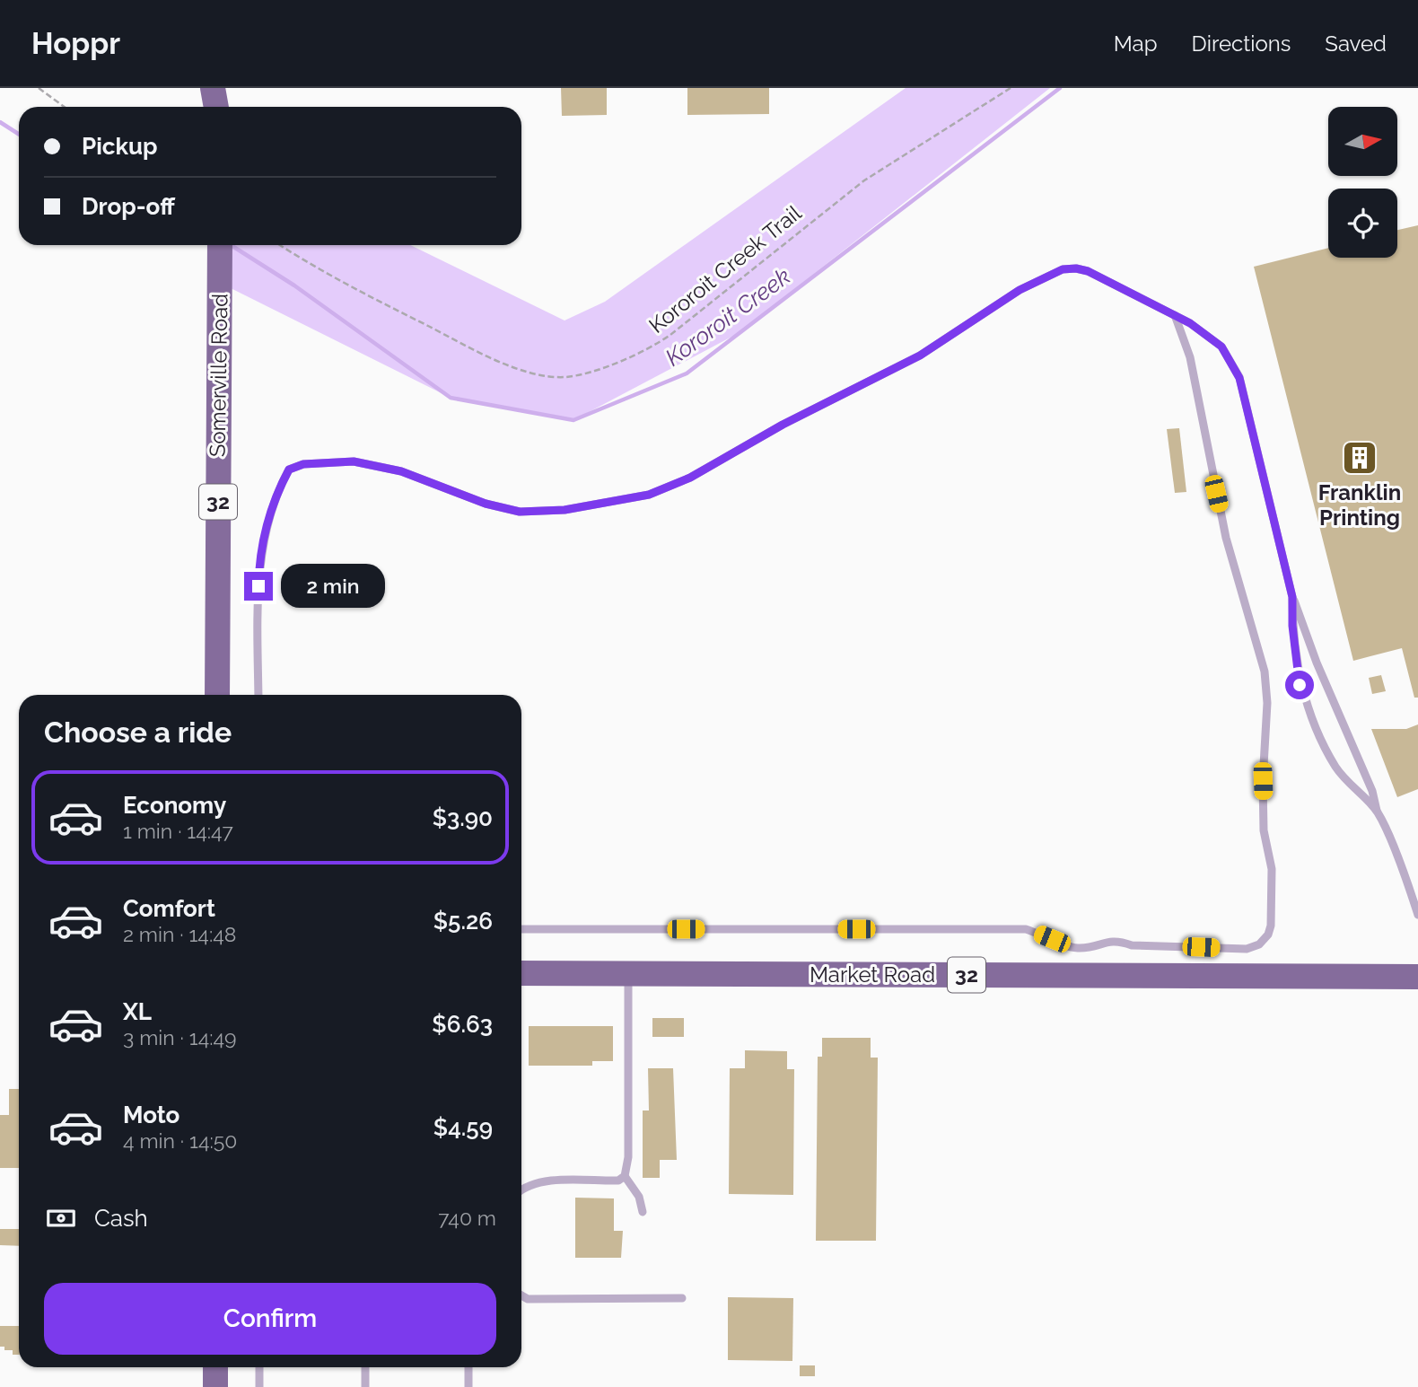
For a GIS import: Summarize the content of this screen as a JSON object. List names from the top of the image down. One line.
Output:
{"streets":{"main road":["Somerville Road","32","Market Road"],"path":["Kororoit Creek Trail"]},"water":["Kororoit Creek"],"places":{"building":["Franklin Printing"]},"north":"right","page":{"header":"Hoppr","nav":["Map","Directions","Saved"],"banner":["Pickup","Drop-off"],"bubble":"2 min","heading":"Choose a ride","list":[{"name":"Economy","note":"1 min · 14:47","value":"$3.90"},{"name":"Comfort","note":"2 min · 14:48","value":"$5.26"},{"name":"XL","note":"3 min · 14:49","value":"$6.63"},{"name":"Moto","note":"4 min · 14:50","value":"$4.59"}],"pay":["Cash","740 m"],"buttons":"Confirm"}}
